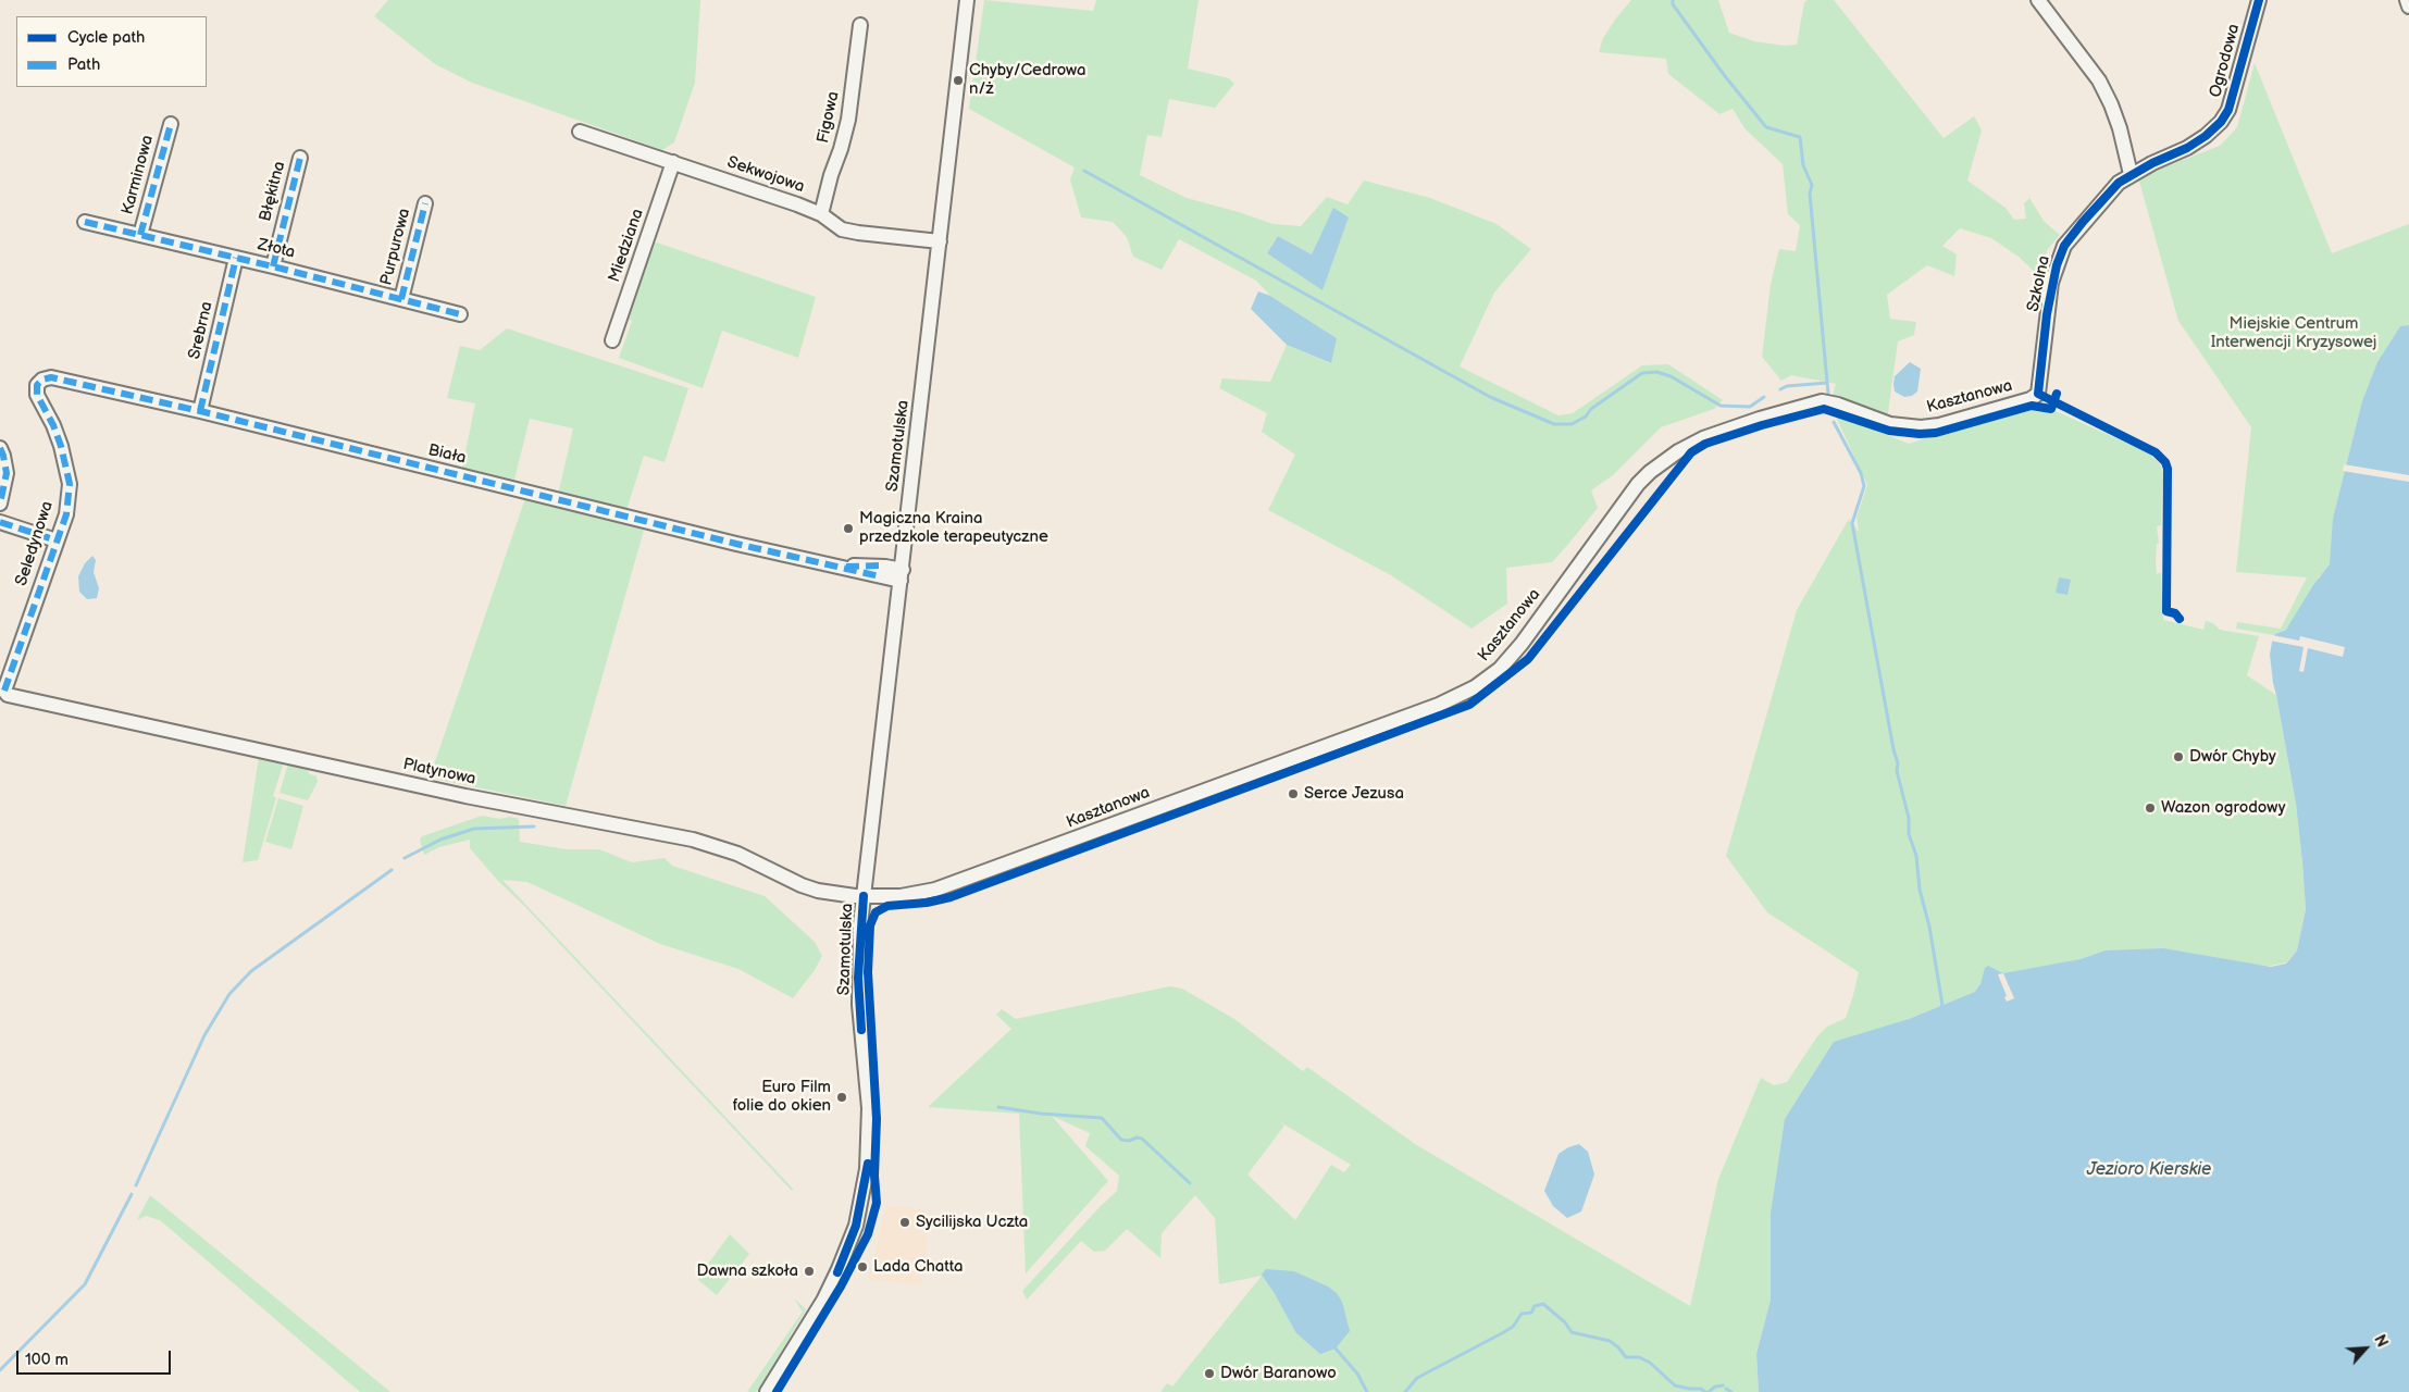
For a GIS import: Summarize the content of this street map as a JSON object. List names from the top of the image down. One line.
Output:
{"streets":{"street":["Ogrodowa","Figowa","Karminowa","Sekwojowa","Błękitna","Miedziana","Purpurowa","Złota","Szkolna","Srebrna","Kasztanowa","Szamotulska","Biała","Seledynowa","Platynowa"]},"crossings":[["Ogrodowa","Szkolna"],["Figowa","Sekwojowa"],["Karminowa","Złota"],["Sekwojowa","Miedziana"],["Sekwojowa","Szamotulska"],["Błękitna","Złota"],["Purpurowa","Złota"],["Złota","Srebrna"],["Szkolna","Kasztanowa"],["Srebrna","Biała"],["Kasztanowa","Szamotulska"],["Kasztanowa","Platynowa"],["Szamotulska","Biała"],["Szamotulska","Platynowa"],["Biała","Seledynowa"],["Seledynowa","Platynowa"]],"water":["Jezioro Kierskie"],"parks":["Miejskie Centrum Interwencji Kryzysowej"],"places":["Chyby/Cedrowa n/ż","Magiczna Kraina przedzkole terapeutyczne","Dwór Chyby","Serce Jezusa","Wazon ogrodowy","Euro Film folie do okien","Sycilijska Uczta","Lada Chatta","Dawna szkoła","Dwór Baranowo"],"legend":["Cycle path","Path"],"scale_bar":"100 m","north":"top right"}
